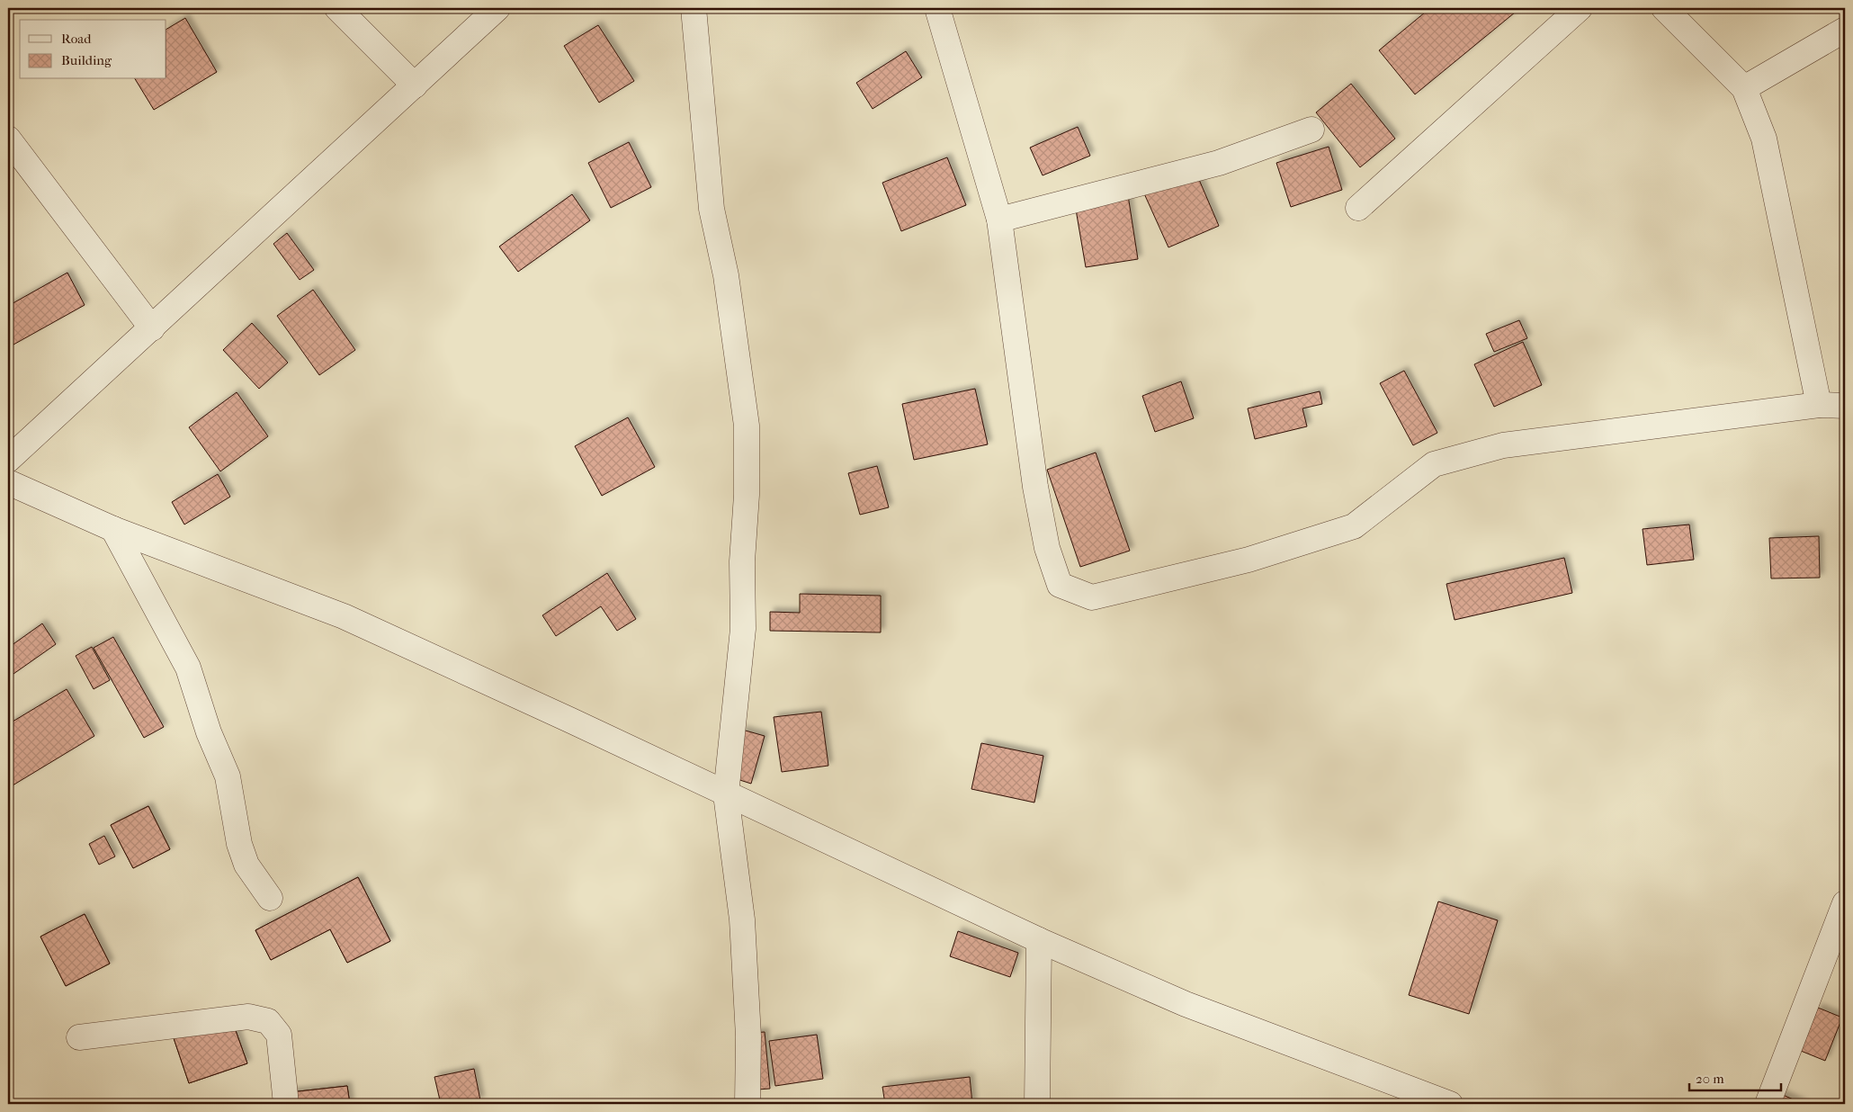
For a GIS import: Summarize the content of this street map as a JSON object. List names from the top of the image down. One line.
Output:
{"legend":["Road","Building"],"scale_bar":"20 m"}
